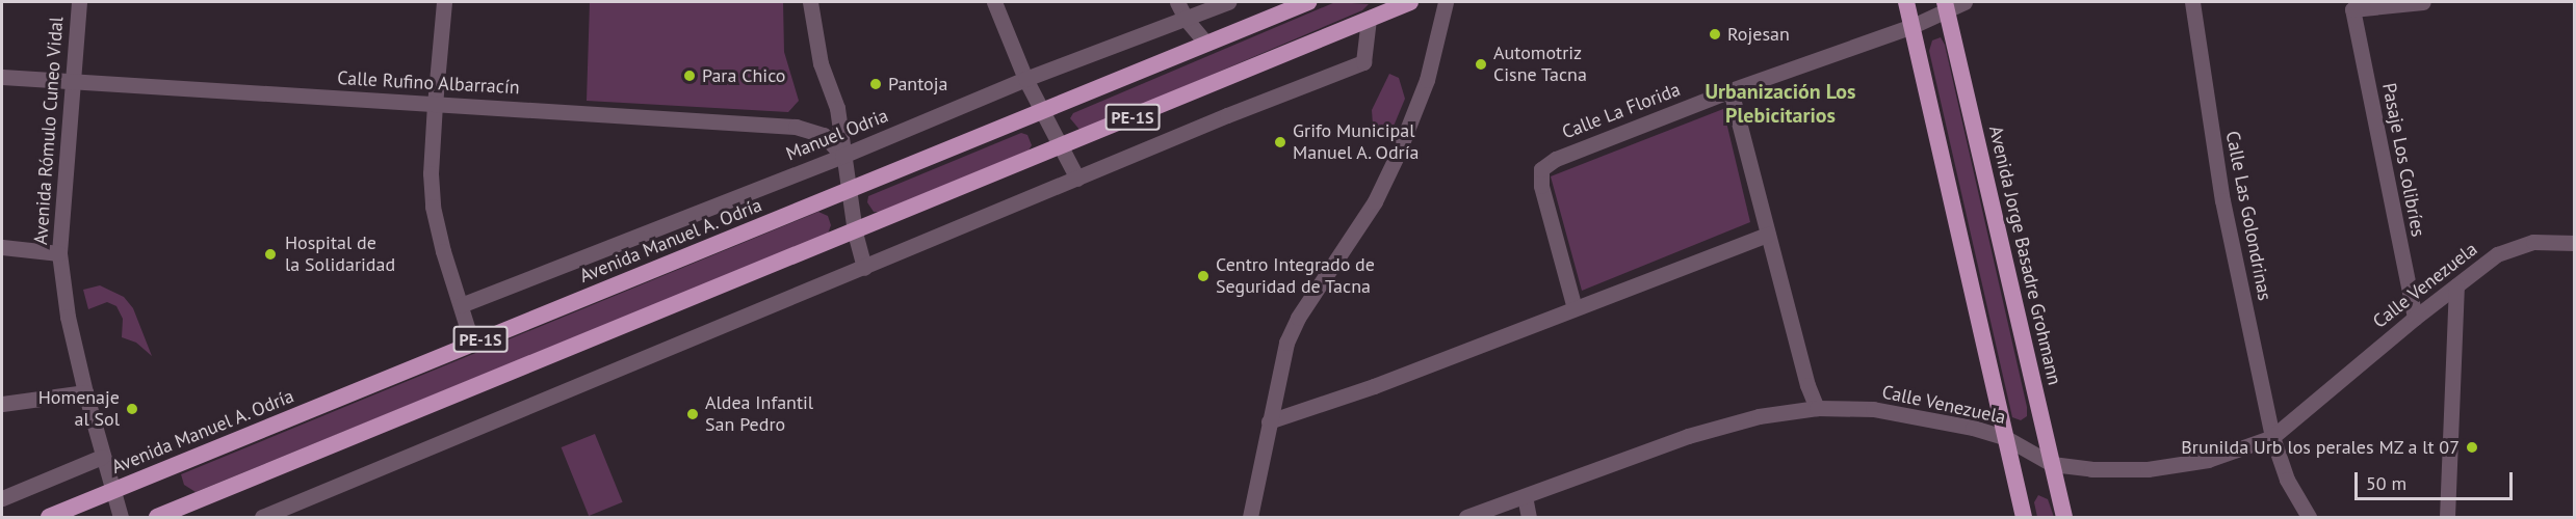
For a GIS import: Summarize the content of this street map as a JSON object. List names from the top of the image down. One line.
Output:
{"streets":{"highway":["PE-1S","Avenida Manuel A. Odría","Avenida Jorge Basadre Grohmann"],"street":["Calle Rufino Albarracín","Calle La Florida","Avenida Rómulo Cuneo Vidal","Manuel Odria","Pasaje Los Colibríes","Calle Las Golondrinas","Calle Venezuela"]},"crossings":[["Calle Rufino Albarracín","Avenida Rómulo Cuneo Vidal"],["Calle Rufino Albarracín","Manuel Odria"],["Calle La Florida","Avenida Jorge Basadre Grohmann"],["Avenida Rómulo Cuneo Vidal","Avenida Manuel A. Odría"],["Pasaje Los Colibríes","Calle Venezuela"],["Calle Las Golondrinas","Calle Venezuela"],["Avenida Jorge Basadre Grohmann","Calle Venezuela"]],"districts":["Urbanización Los Plebicitarios"],"places":["Rojesan","Automotriz Cisne Tacna","Para Chico","Pantoja","Grifo Municipal Manuel A. Odría","Hospital de la Solidaridad","Centro Integrado de Seguridad de Tacna","Homenaje al Sol","Aldea Infantil San Pedro","Brunilda Urb los perales MZ a lt 07"],"scale_bar":"50 m"}
